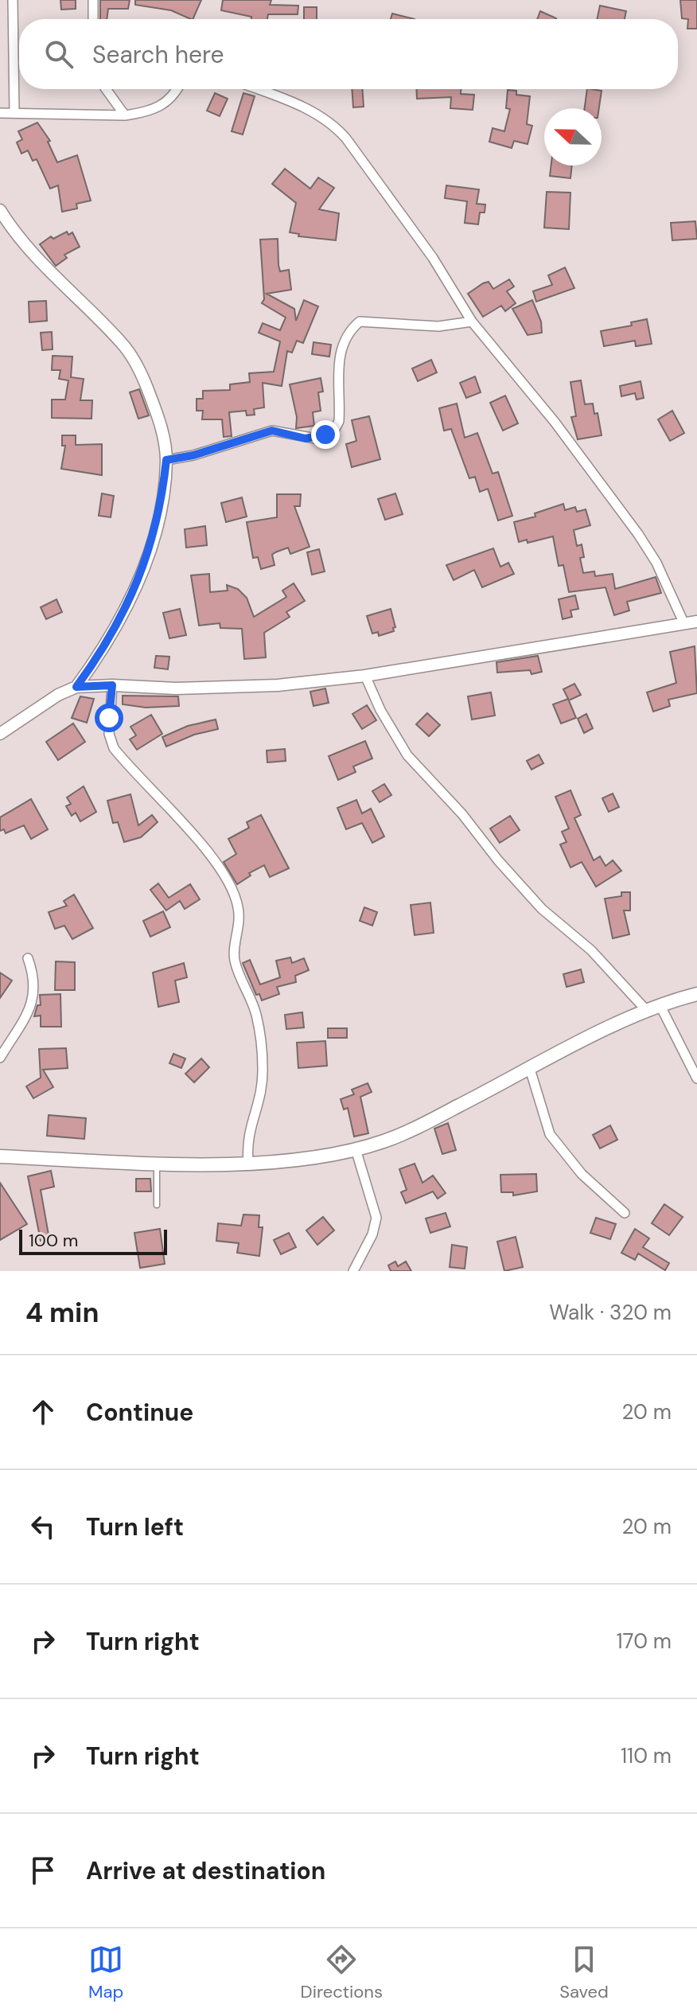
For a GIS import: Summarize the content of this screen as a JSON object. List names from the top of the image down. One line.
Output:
{"scale_bar":"100 m","north":"left","page":{"search":"Search here","scale":"100 m","heading":["4 min","Walk · 320 m"],"list":[["Continue","20 m"],["Turn left","20 m"],["Turn right","170 m"],["Turn right","110 m"],"Arrive at destination"],"nav":["Map","Directions","Saved"]}}
